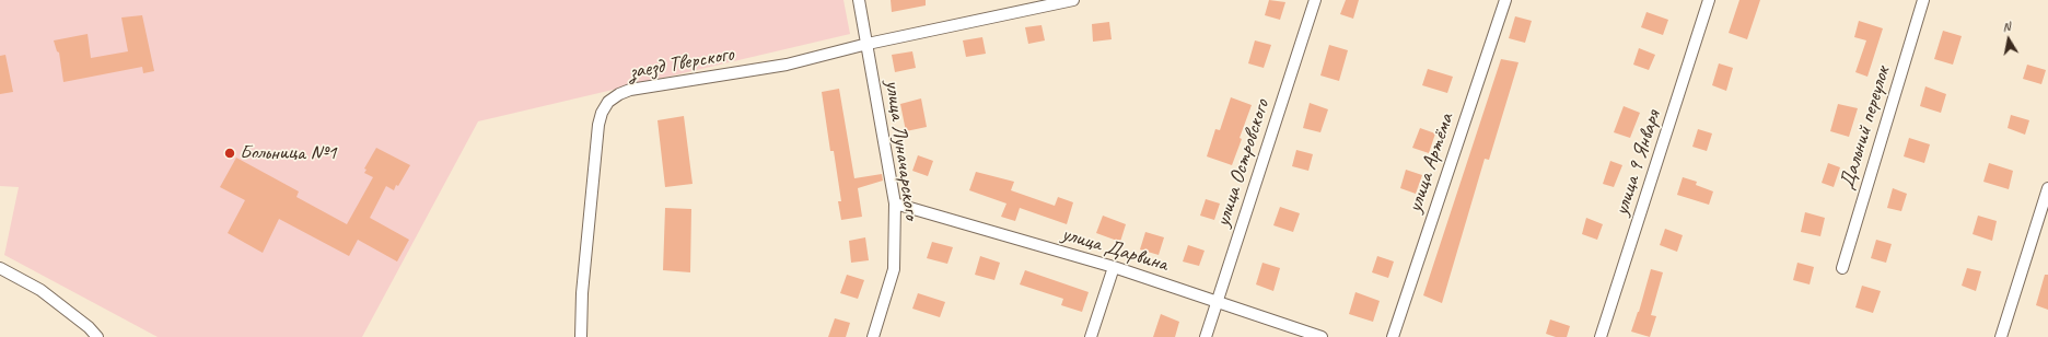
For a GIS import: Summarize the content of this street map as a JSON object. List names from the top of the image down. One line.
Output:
{"streets":{"street":["заезд Тверского","Дальний переулок","улица Луначарского","улица Островского","улица Артёма","улица 9 Января","улица Дарвина"]},"crossings":[["заезд Тверского","улица Луначарского"],["улица Луначарского","улица Дарвина"],["улица Островского","улица Дарвина"]],"places":["Больница №1"],"north":"top"}
